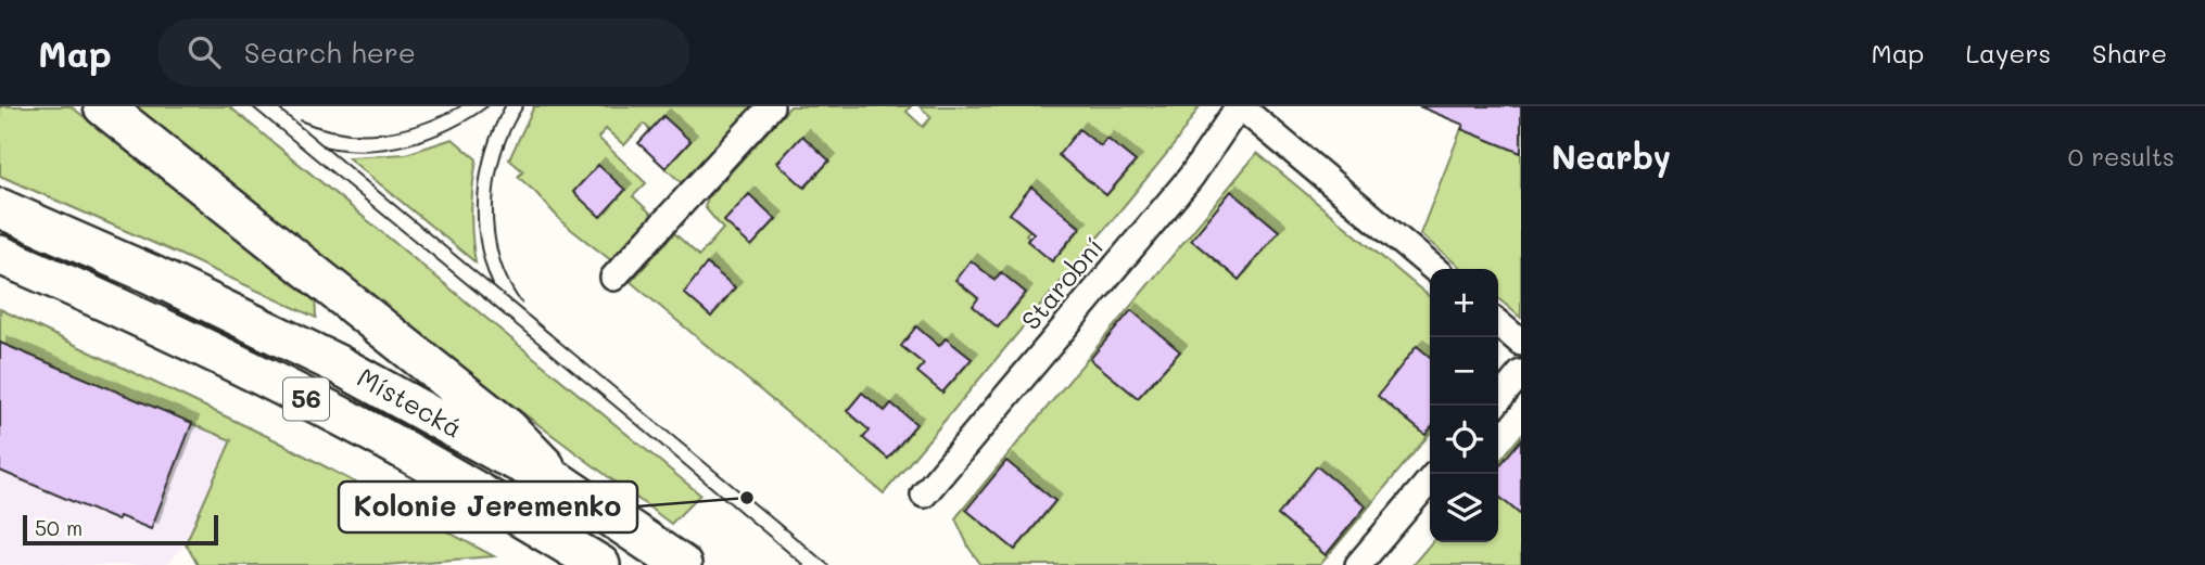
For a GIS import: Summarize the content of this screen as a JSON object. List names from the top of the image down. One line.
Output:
{"streets":{"highway":["56","Místecká"],"street":["Starobní"]},"places":["Kolonie Jeremenko"],"scale_bar":"50 m","page":{"header":"Map","search":"Search here","nav":["Map","Layers","Share"],"heading":["Nearby","0 results"],"map_buttons":["+","−"],"scale":"50 m"}}
